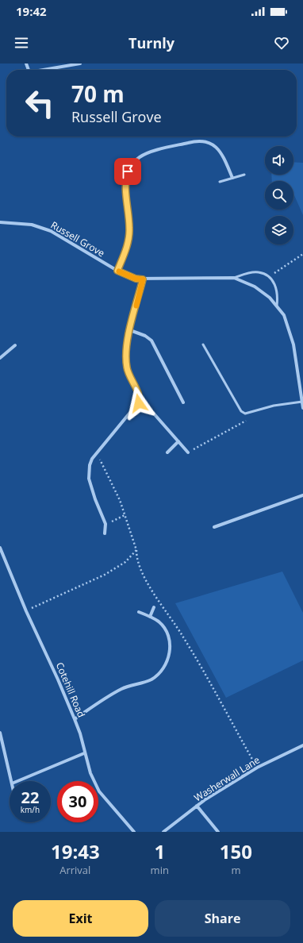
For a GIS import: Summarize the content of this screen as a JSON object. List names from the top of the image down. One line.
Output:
{"streets":{"street":["Russell Grove","Cotehill Road","Washerwall Lane"]},"page":{"status":"19:42","header":"Turnly","turn":["70 m","Russell Grove"],"speed":"22 km/h","limit":"30","eta":["19:43","Arrival","1","min","150","m"],"buttons":["Exit","Share"]}}
